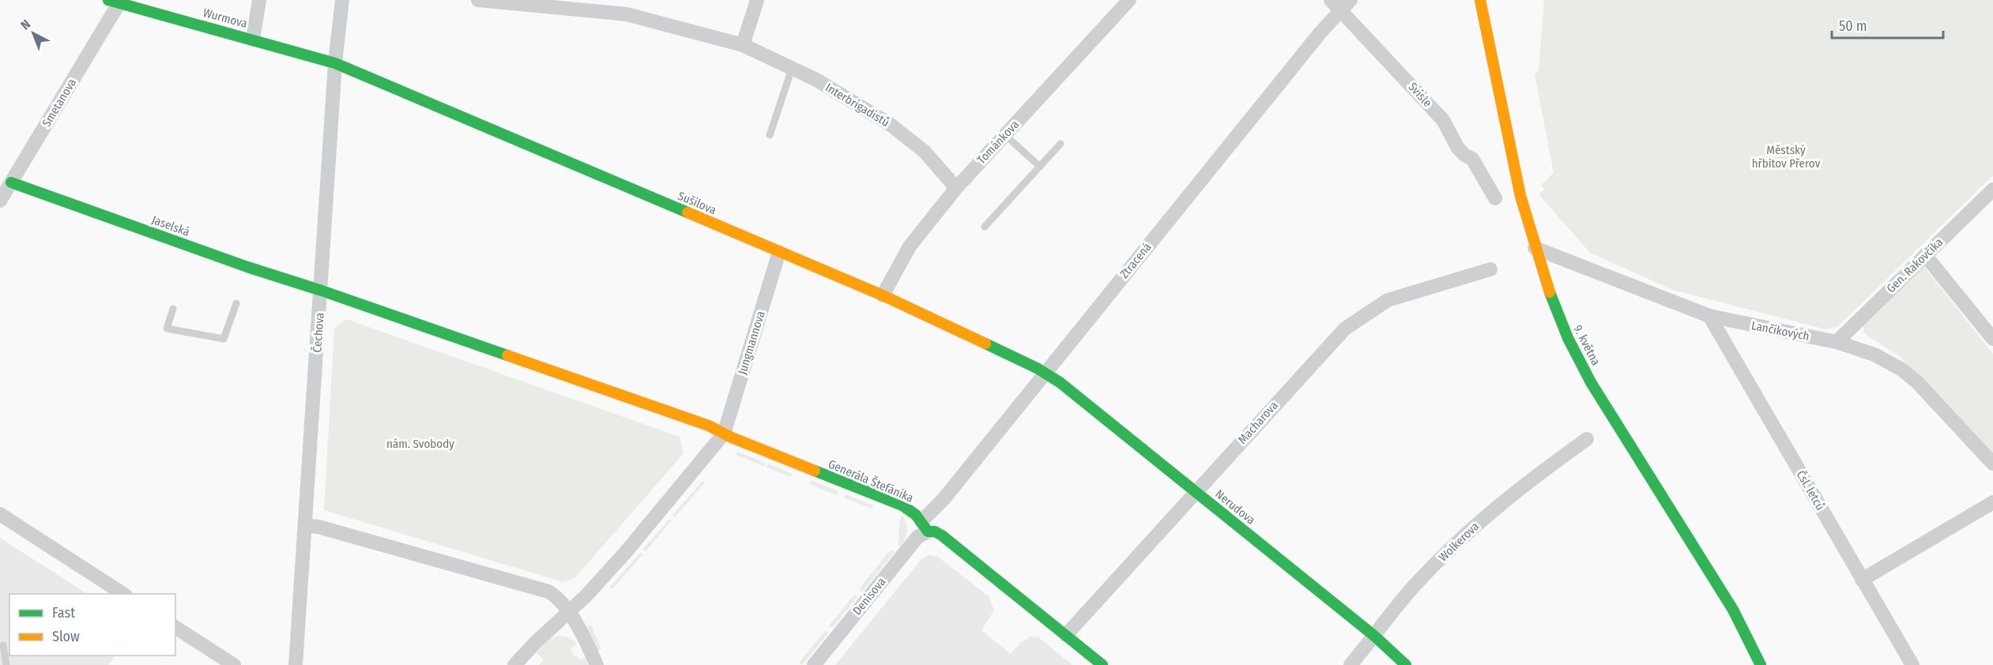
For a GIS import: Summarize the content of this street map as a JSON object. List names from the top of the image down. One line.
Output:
{"streets":{"street":["Wurmova","Svisle","Smetanova","Interbrigadistů","Tománkova","Sušilova","Jaselská","Ztracená","Gen. Rakovčíka","Lančíkových","Čechova","Jungmannova","9. května","Macharova","Generála Štefánika","Čsl. letců","Nerudova","Wolkerova","Denisova"]},"crossings":[["Wurmova","Smetanova"],["Wurmova","Sušilova"],["Wurmova","Čechova"],["Svisle","Ztracená"],["Smetanova","Jaselská"],["Interbrigadistů","Tománkova"],["Tománkova","Sušilova"],["Sušilova","Ztracená"],["Sušilova","Čechova"],["Sušilova","Jungmannova"],["Sušilova","Nerudova"],["Jaselská","Čechova"],["Ztracená","Generála Štefánika"],["Ztracená","Nerudova"],["Ztracená","Denisova"],["Gen. Rakovčíka","Lančíkových"],["Lančíkových","9. května"],["Lančíkových","Čsl. letců"],["Jungmannova","Generála Štefánika"],["Macharova","Generála Štefánika"],["Macharova","Nerudova"],["Generála Štefánika","Denisova"],["Nerudova","Wolkerova"]],"parks":["Městský hřbitov Přerov","nám. Svobody"],"legend":["Fast","Slow"],"scale_bar":"50 m","north":"top left"}
